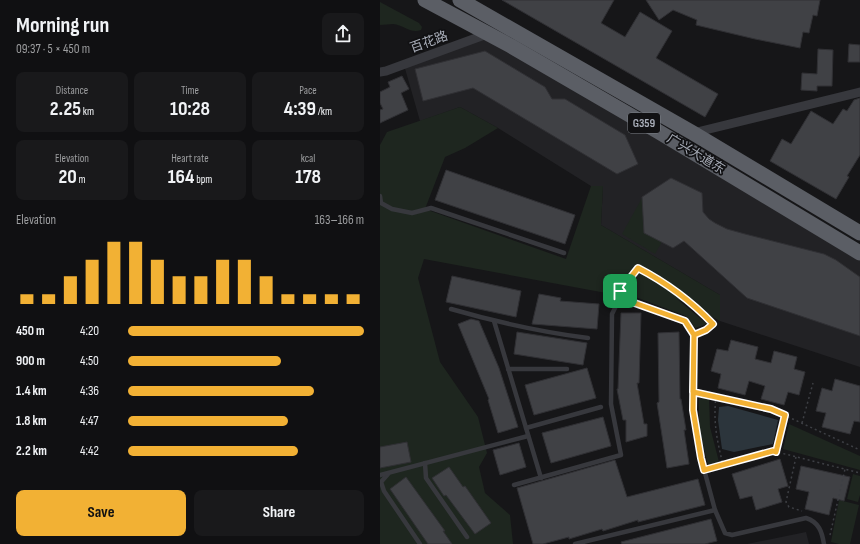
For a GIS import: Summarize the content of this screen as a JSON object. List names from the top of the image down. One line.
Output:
{"streets":{"highway":["G359","广兴大道东"],"street":["百花路"]},"crossings":[["百花路","广兴大道东"]],"page":{"heading":["Morning run","09:37 · 5 × 450 m"],"stats":[["Distance","2.25 km"],["Time","10:28"],["Pace","4:39 /km"],["Elevation","20 m"],["Heart rate","164 bpm"],["kcal","178"]],"chart":["Elevation","163–166 m"],"list":[{"name":"450 m","note":"4:20"},{"name":"900 m","note":"4:50"},{"name":"1.4 km","note":"4:36"},{"name":"1.8 km","note":"4:47"},{"name":"2.2 km","note":"4:42"}],"buttons":["Save","Share"]}}
